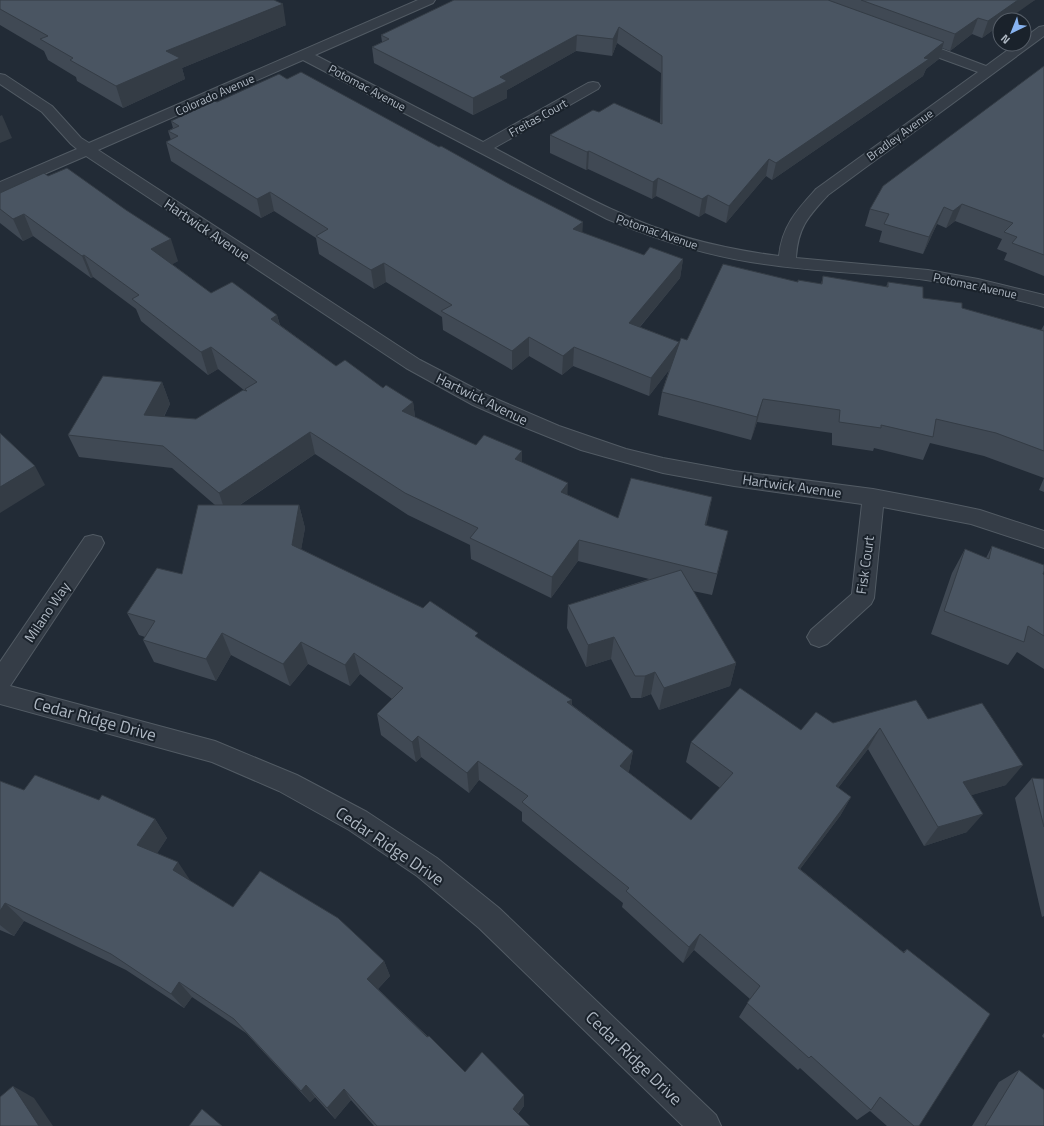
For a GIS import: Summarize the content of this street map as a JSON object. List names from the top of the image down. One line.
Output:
{"streets":{"street":["Potomac Avenue","Colorado Avenue","Freitas Court","Bradley Avenue","Hartwick Avenue","Fisk Court","Milano Way","Cedar Ridge Drive"]},"crossings":[["Potomac Avenue","Colorado Avenue"],["Potomac Avenue","Freitas Court"],["Potomac Avenue","Bradley Avenue"],["Colorado Avenue","Hartwick Avenue"],["Hartwick Avenue","Fisk Court"]],"north":"bottom left"}
